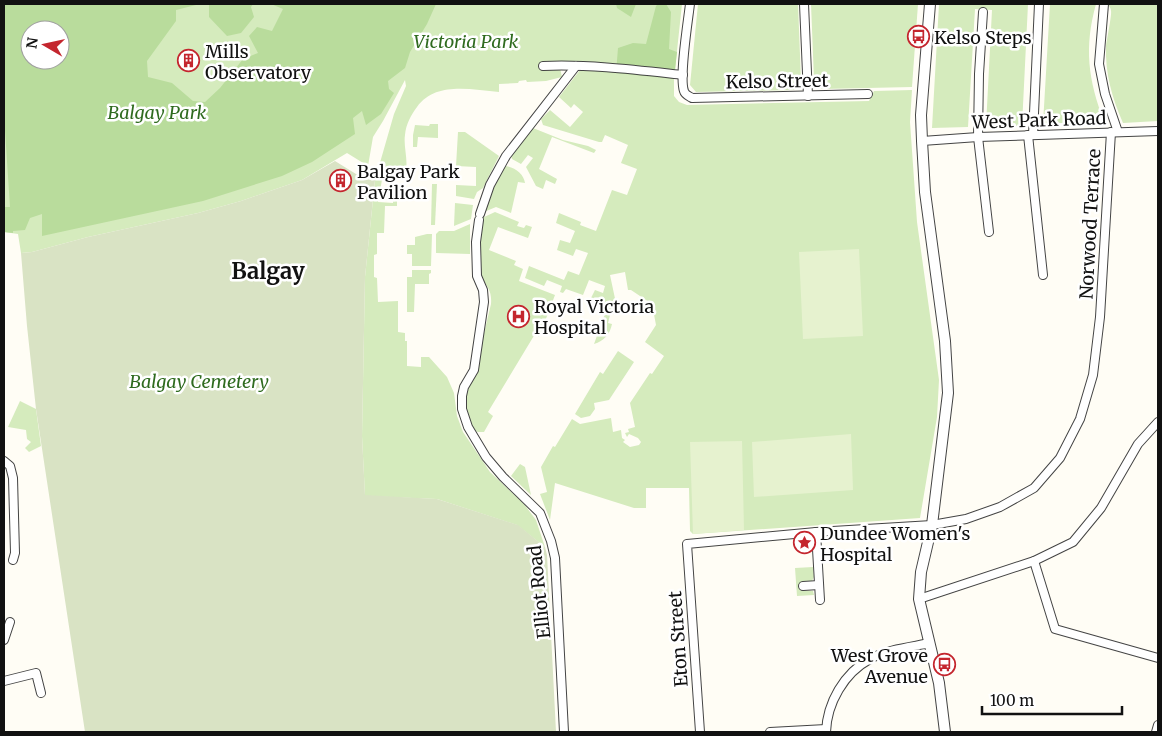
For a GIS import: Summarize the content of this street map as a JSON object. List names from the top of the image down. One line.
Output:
{"streets":{"street":["Kelso Street","West Park Road","Norwood Terrace","Elliot Road","Eton Street"]},"crossings":[["West Park Road","Norwood Terrace"]],"districts":["Balgay"],"parks":["Victoria Park","Balgay Park","Balgay Cemetery"],"places":{"bus stop":["Kelso Steps","West Grove Avenue"],"building":["Mills Observatory","Balgay Park Pavilion"],"hospital":["Royal Victoria Hospital"],"place":["Dundee Women's Hospital"]},"scale_bar":"100 m","north":"left"}
